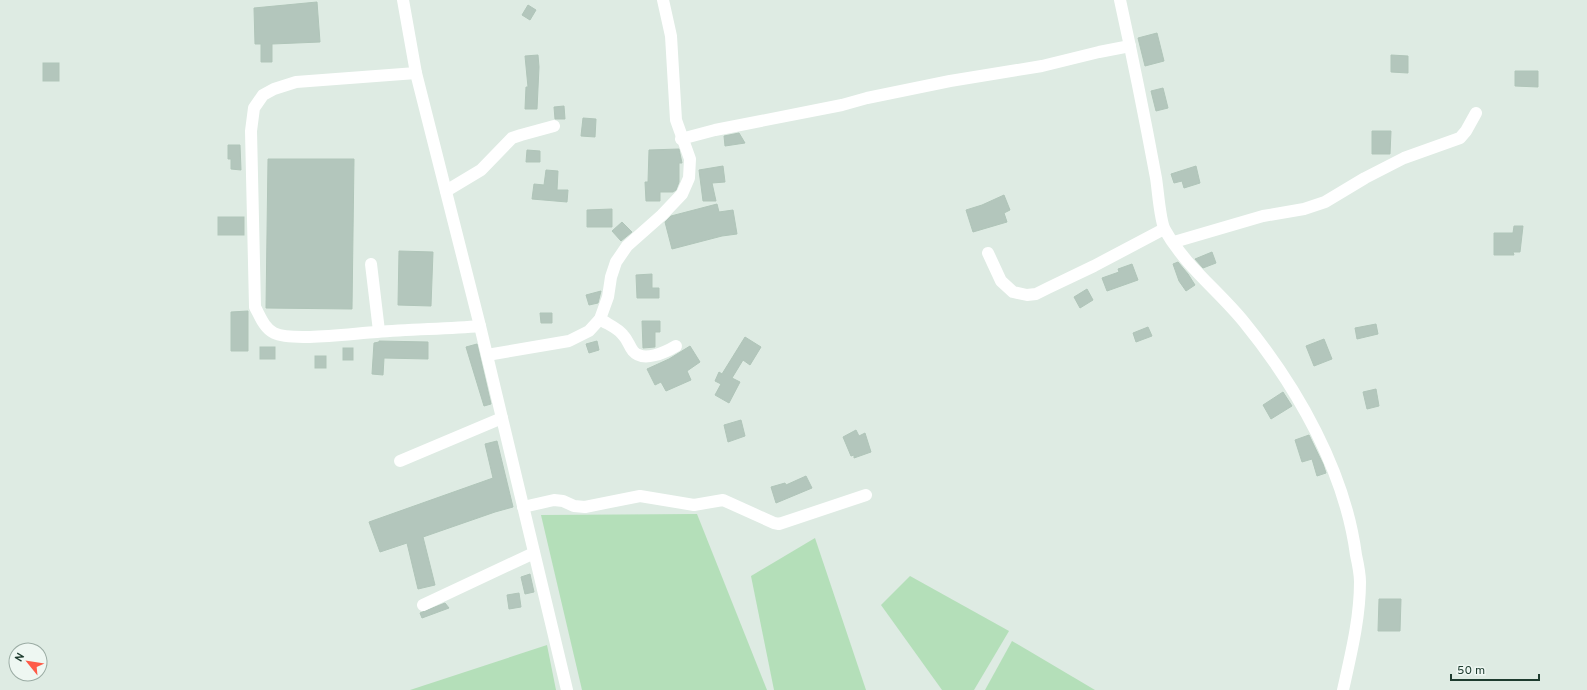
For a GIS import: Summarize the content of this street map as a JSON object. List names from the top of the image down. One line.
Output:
{"scale_bar":"50 m","north":"top left"}
